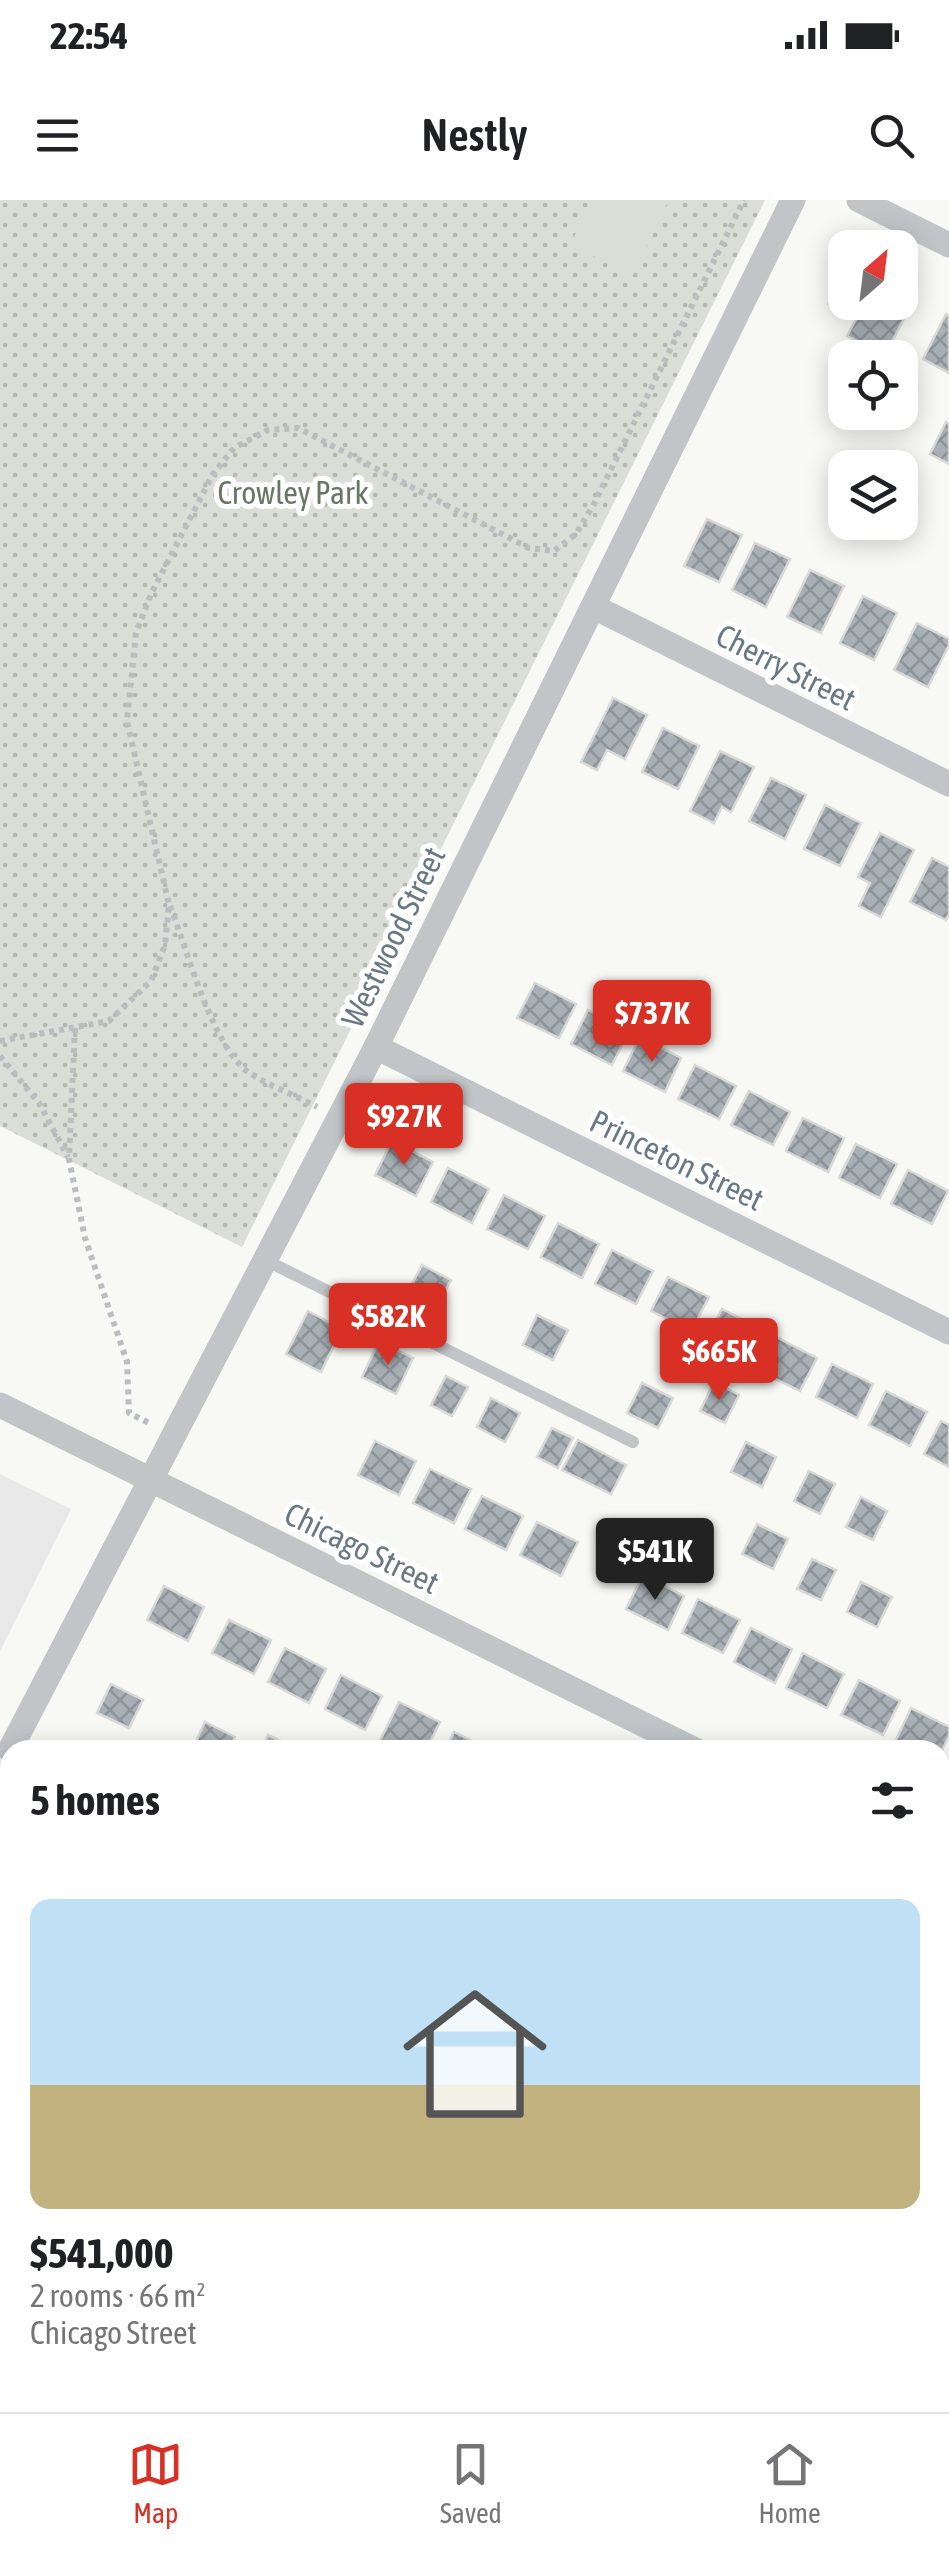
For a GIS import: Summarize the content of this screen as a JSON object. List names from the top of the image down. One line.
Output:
{"streets":{"street":["Cherry Street","Westwood Street","Princeton Street","Chicago Street"]},"crossings":[["Cherry Street","Westwood Street"],["Westwood Street","Princeton Street"],["Westwood Street","Chicago Street"]],"parks":["Crowley Park"],"north":"top right","page":{"status":"22:54","header":"Nestly","price":["$737K","$927K","$582K","$665K","$541K"],"heading":"5 homes","list":[{"name":"$541,000","note":"2 rooms · 66 m² · Chicago Street"}],"tabs":["Map","Saved","Home"]}}
